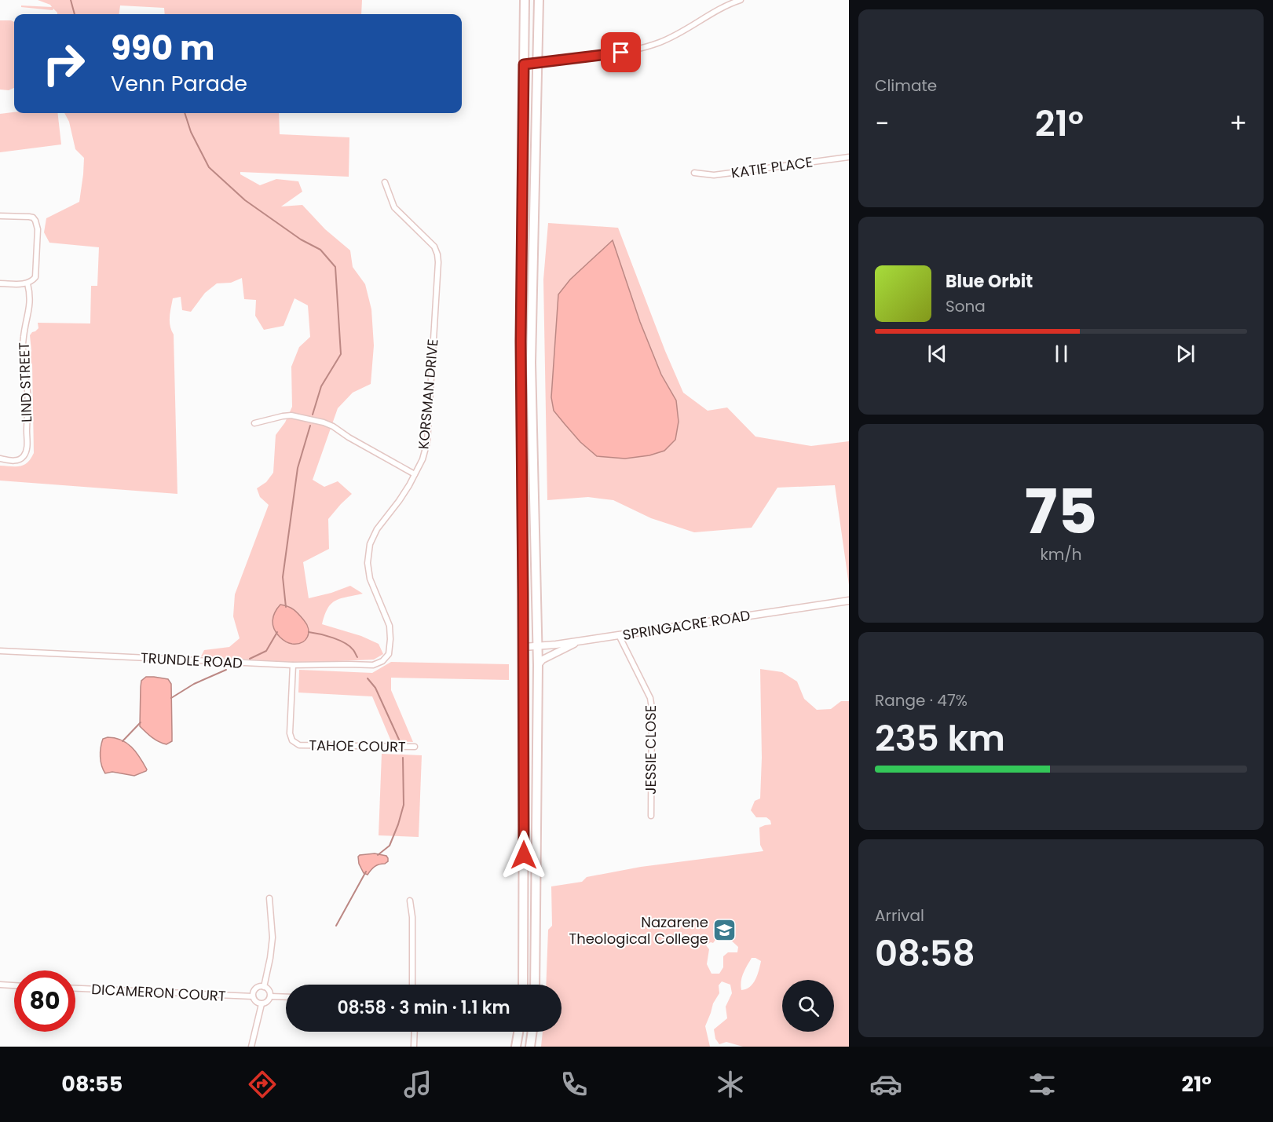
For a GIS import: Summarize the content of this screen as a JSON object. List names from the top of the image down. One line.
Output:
{"streets":{"street":["KATIE PLACE","LIND STREET","KORSMAN DRIVE","SPRINGACRE ROAD","TRUNDLE ROAD","TAHOE COURT","JESSIE CLOSE","DICAMERON COURT"]},"crossings":[["KORSMAN DRIVE","TRUNDLE ROAD"],["SPRINGACRE ROAD","JESSIE CLOSE"],["TRUNDLE ROAD","TAHOE COURT"]],"places":{"school or university":["Nazarene Theological College"]},"page":{"tile":["Climate",["75","km/h"],["Range · 47%","235 km"],["Arrival","08:58"]],"turn":["990 m","Venn Parade"],"heat":["−","21°","+"],"song":["Blue Orbit","Sona"],"limit":"80","trip":"08:58 · 3 min · 1.1 km","tabs":["08:55","21°"]}}
